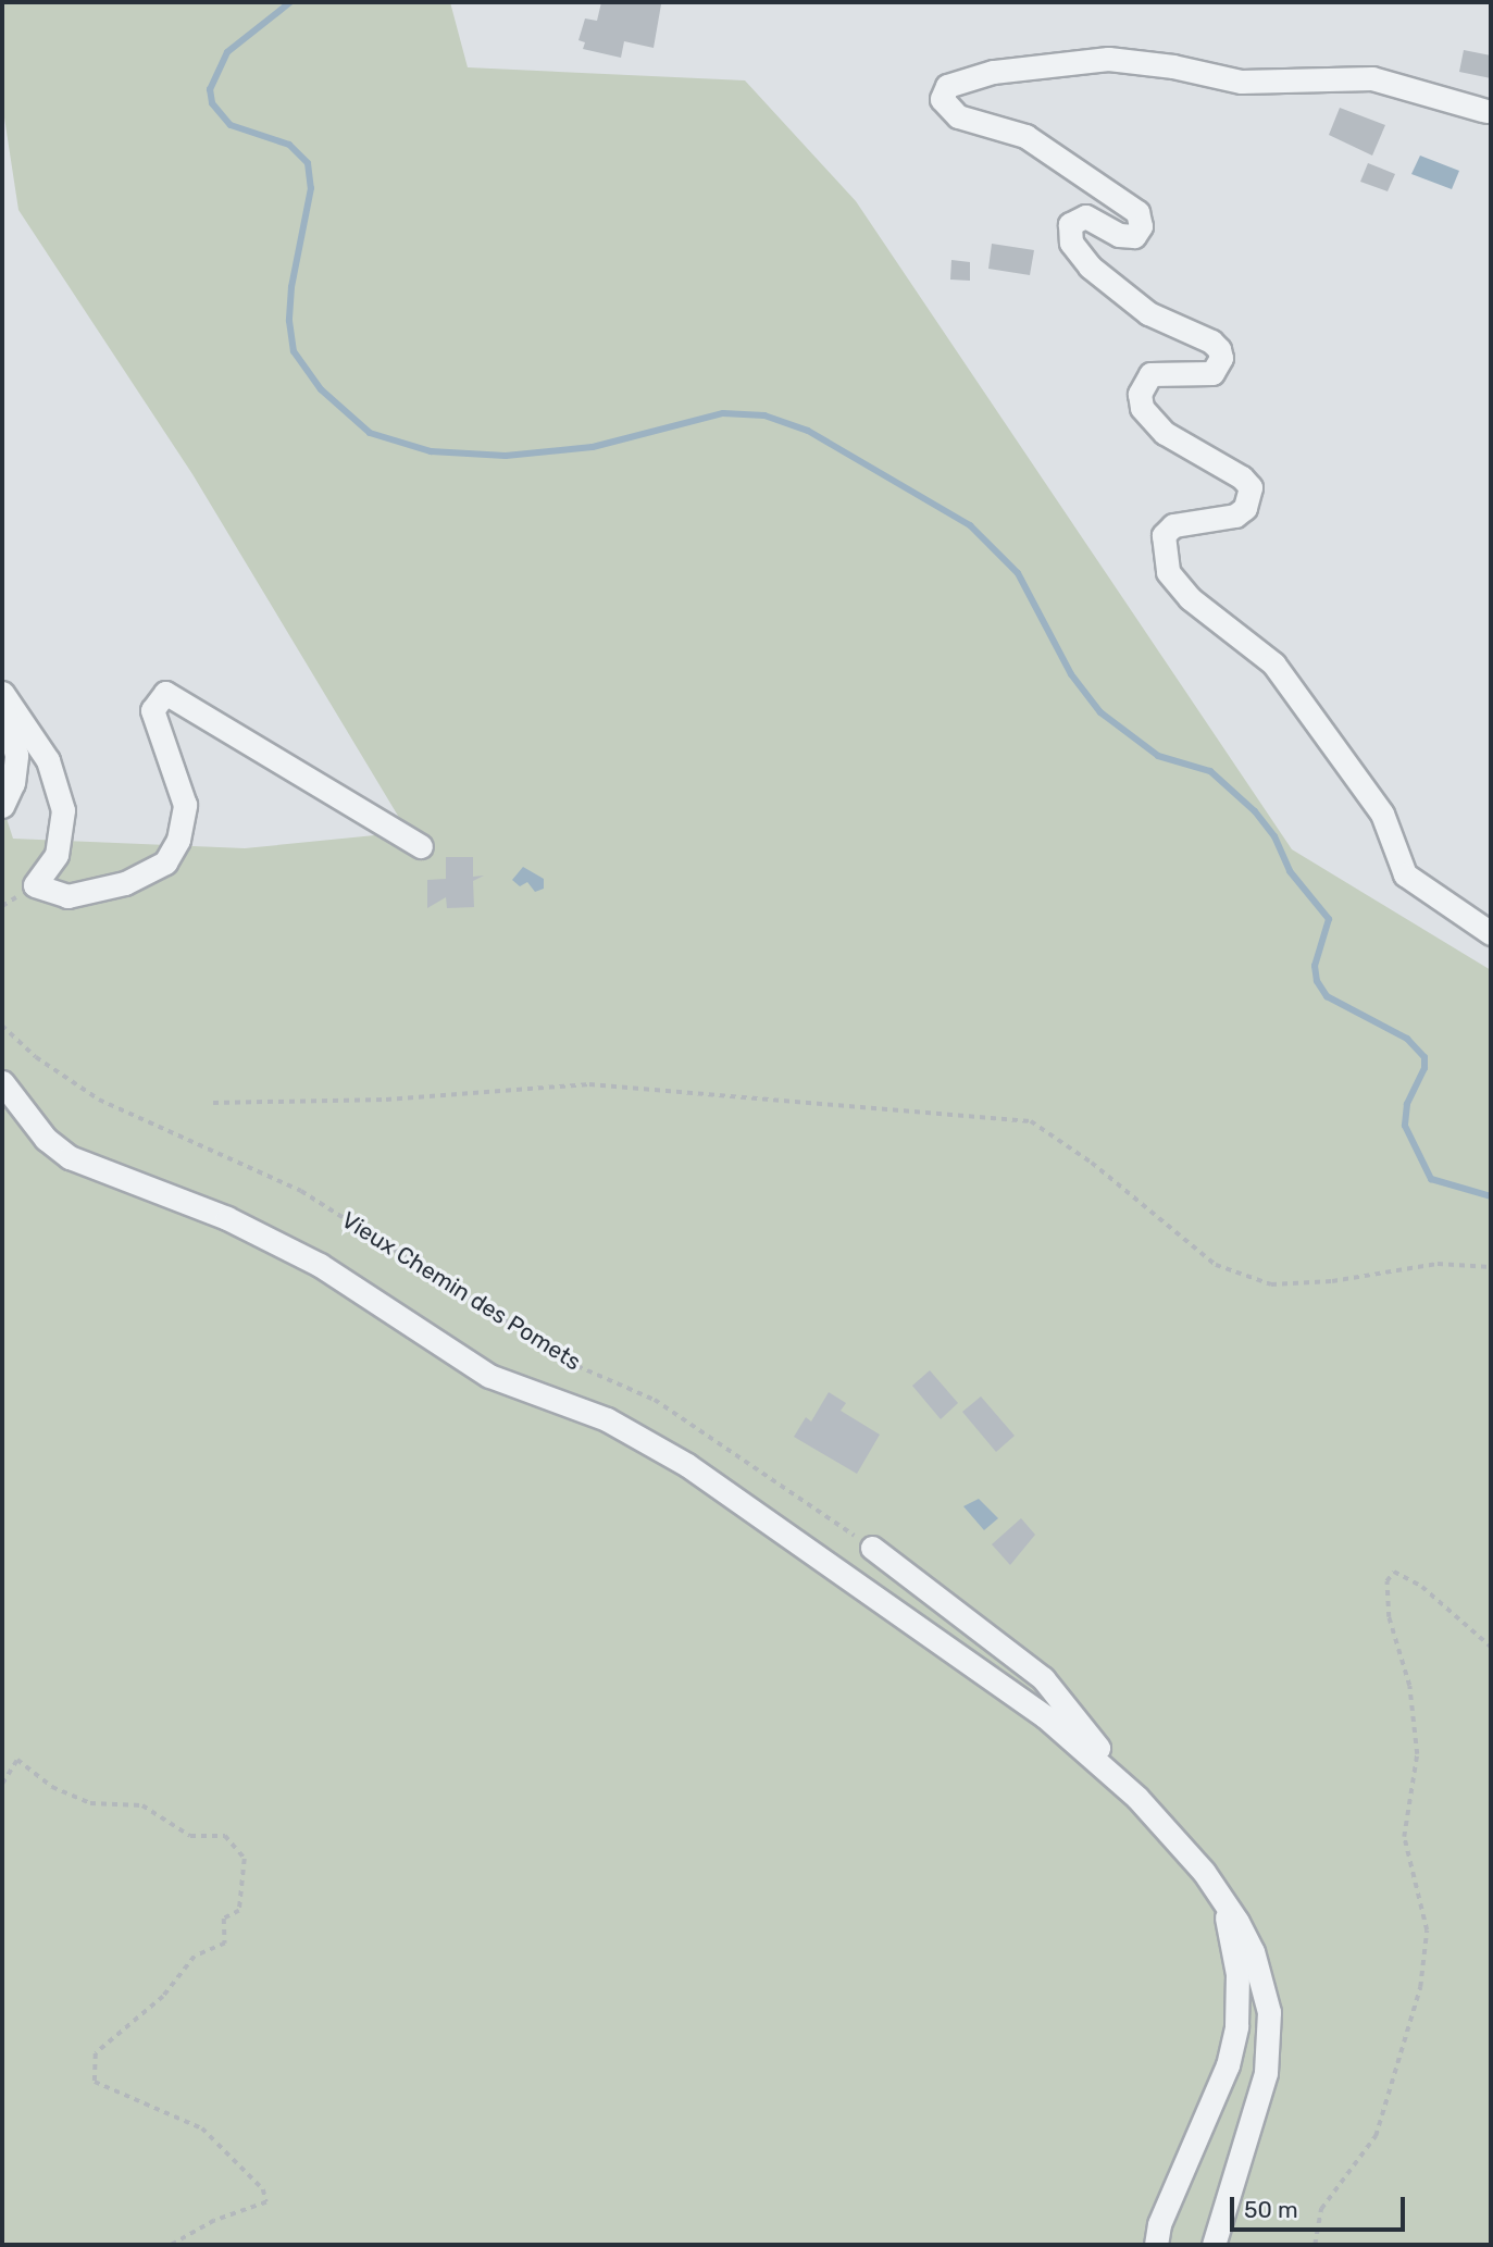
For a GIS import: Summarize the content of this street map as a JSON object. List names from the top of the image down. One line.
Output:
{"streets":{"path":["Vieux Chemin des Pomets"]},"scale_bar":"50 m"}
